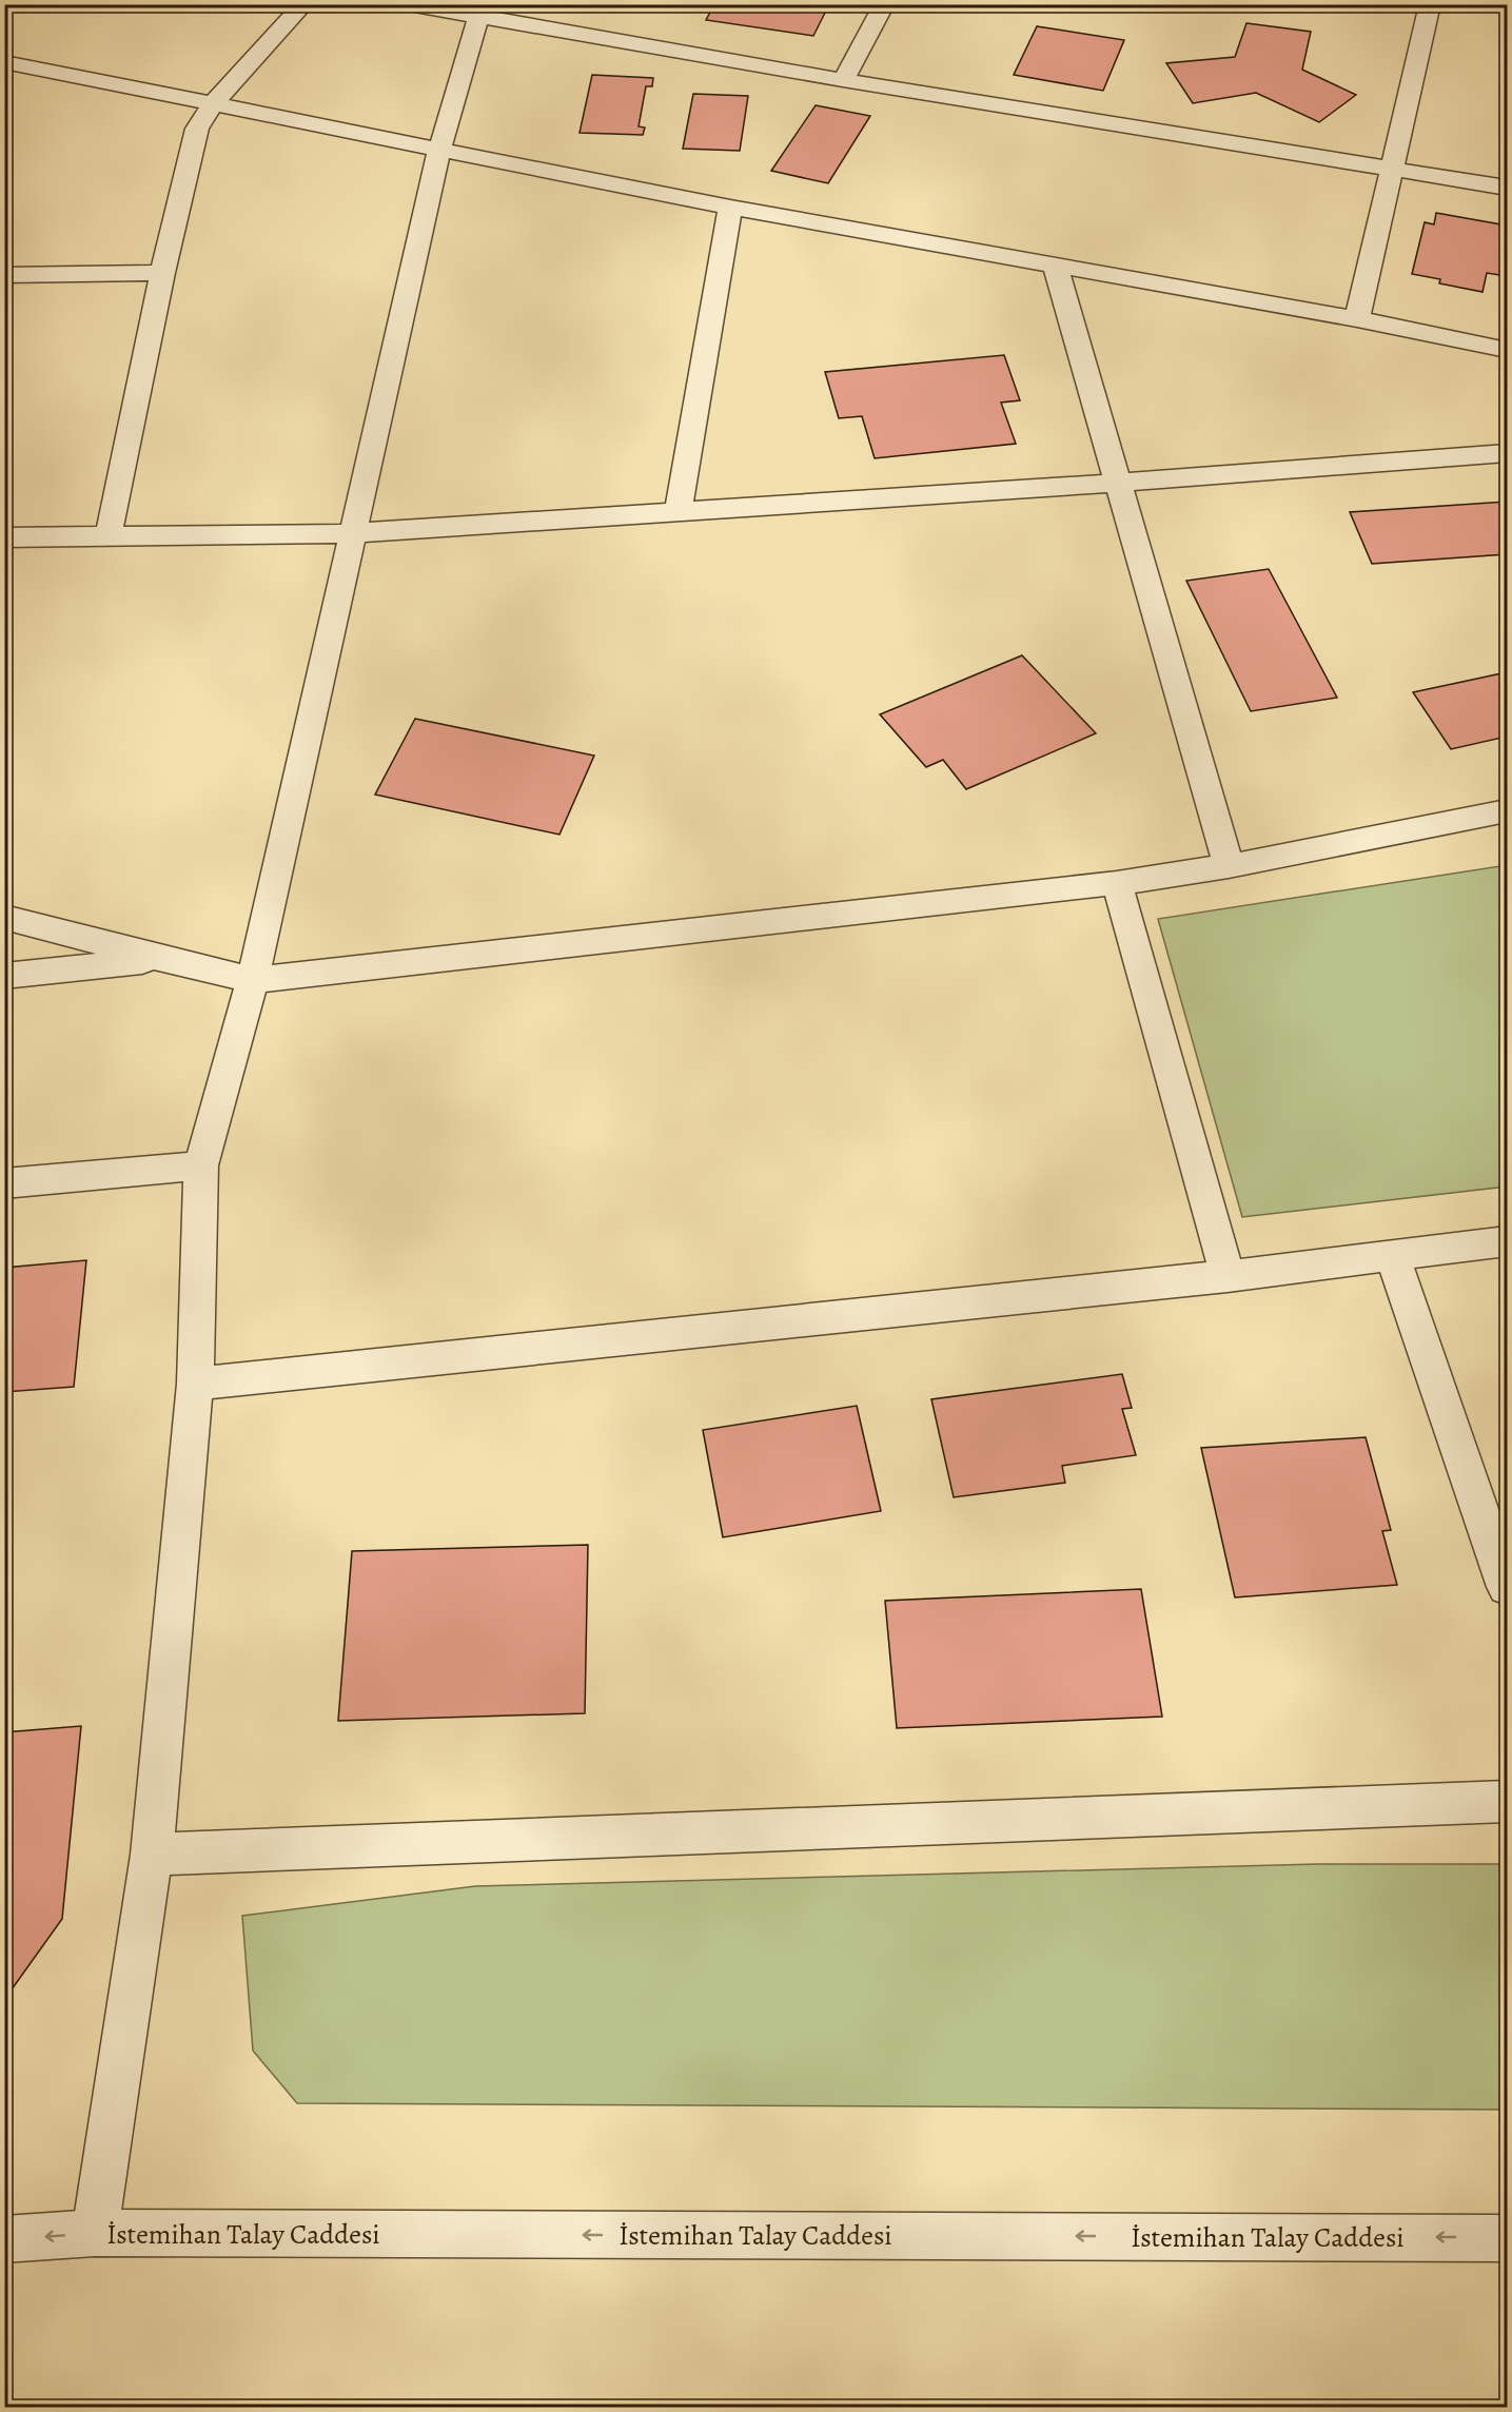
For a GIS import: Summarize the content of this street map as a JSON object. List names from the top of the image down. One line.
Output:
{"streets":{"street":["İstemihan Talay Caddesi"]},"one_way":["İstemihan Talay Caddesi"]}
